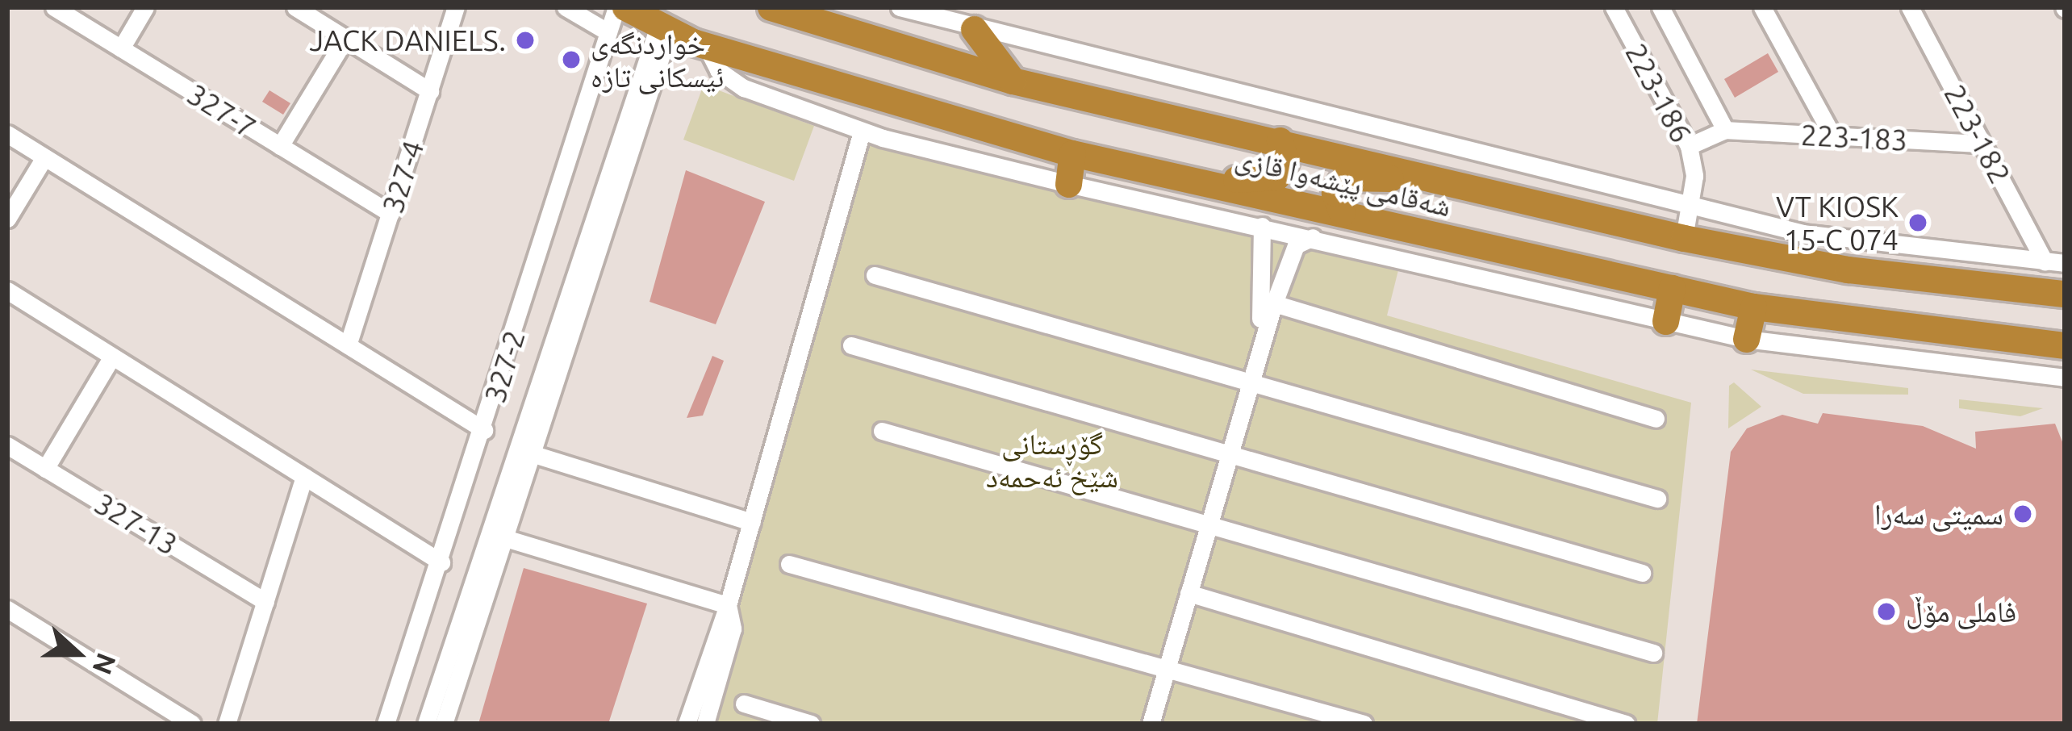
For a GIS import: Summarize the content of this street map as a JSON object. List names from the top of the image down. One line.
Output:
{"streets":{"highway":["شەقامی پێشەوا قازی"],"street":["223-186","327-7","223-182","223-183","327-4","327-2","327-13"]},"crossings":[["223-186","شەقامی پێشەوا قازی"],["327-7","327-4"],["223-182","223-183"]],"parks":["گۆڕستانی شێخ ئەحمەد"],"places":["JACK DANIELS.","خواردنگەی ئیسکانی تازە","VT KIOSK 15-C 074","سمیتی سەرا","فاملی مۆڵ"],"north":"right"}
